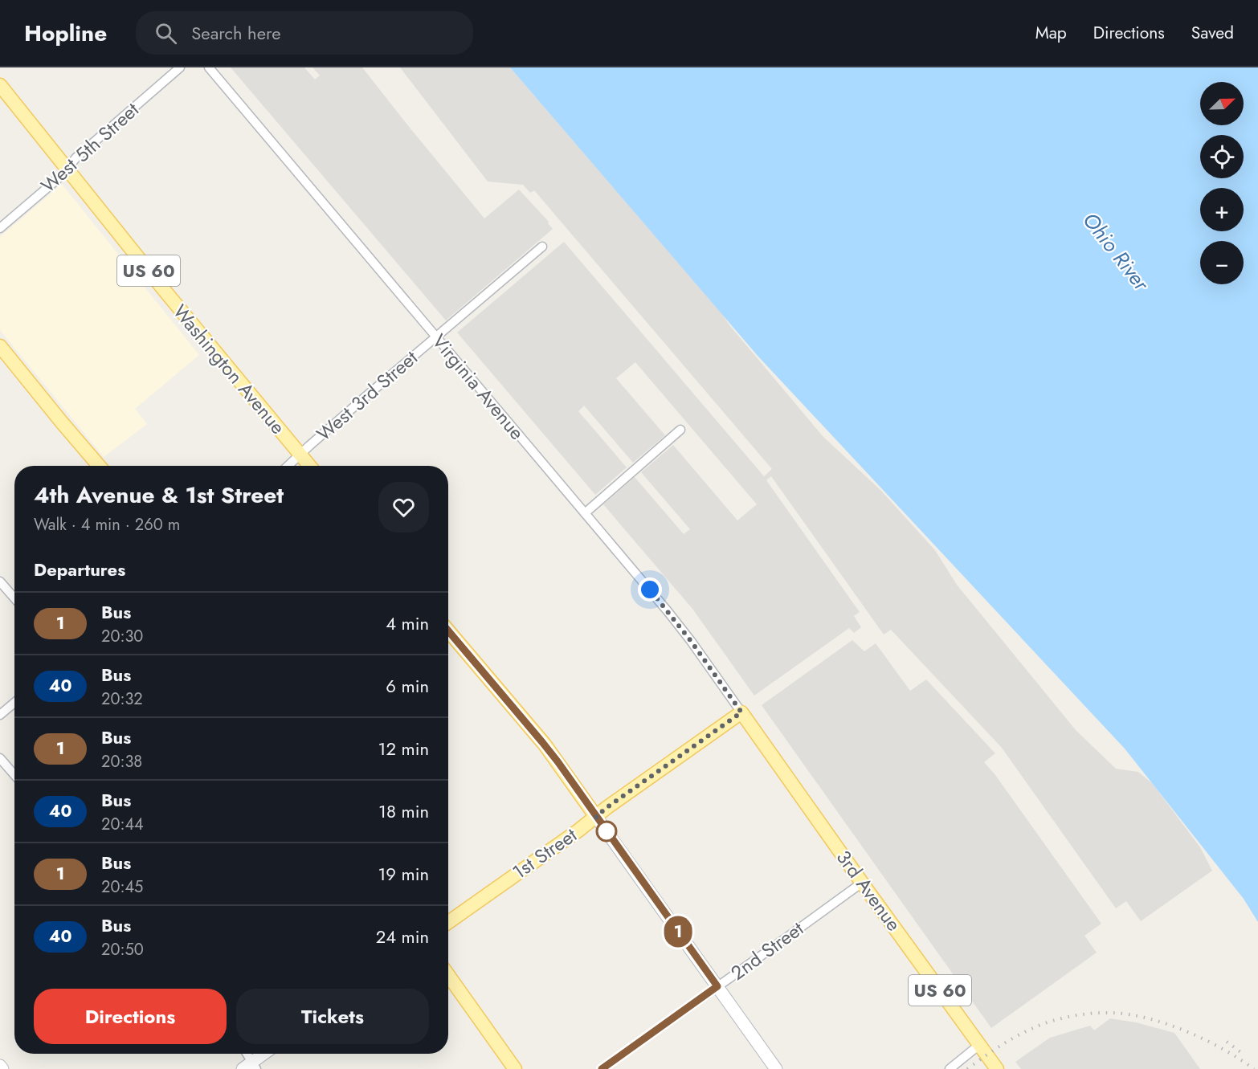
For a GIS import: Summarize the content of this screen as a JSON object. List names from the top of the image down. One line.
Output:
{"streets":{"main road":["US 60","Washington Avenue","1st Street","3rd Avenue"],"street":["West 5th Street","Virginia Avenue","West 3rd Street","2nd Street"]},"crossings":[["West 5th Street","Washington Avenue"],["Washington Avenue","West 3rd Street"],["Virginia Avenue","West 3rd Street"],["Virginia Avenue","1st Street"],["Virginia Avenue","3rd Avenue"],["1st Street","3rd Avenue"],["3rd Avenue","2nd Street"]],"water":["Ohio River"],"lines":["bus line 1"],"north":"top right","page":{"header":"Hopline","search":"Search here","nav":["Map","Directions","Saved"],"on_map":"1","map_buttons":["+","−"],"heading":[["4th Avenue & 1st Street","Walk · 4 min · 260 m"],"Departures"],"list":[{"mark":"1","name":"Bus","note":"20:30","value":"4 min"},{"mark":"40","name":"Bus","note":"20:32","value":"6 min"},{"mark":"1","name":"Bus","note":"20:38","value":"12 min"},{"mark":"40","name":"Bus","note":"20:44","value":"18 min"},{"mark":"1","name":"Bus","note":"20:45","value":"19 min"},{"mark":"40","name":"Bus","note":"20:50","value":"24 min"}],"buttons":["Directions","Tickets"]}}
